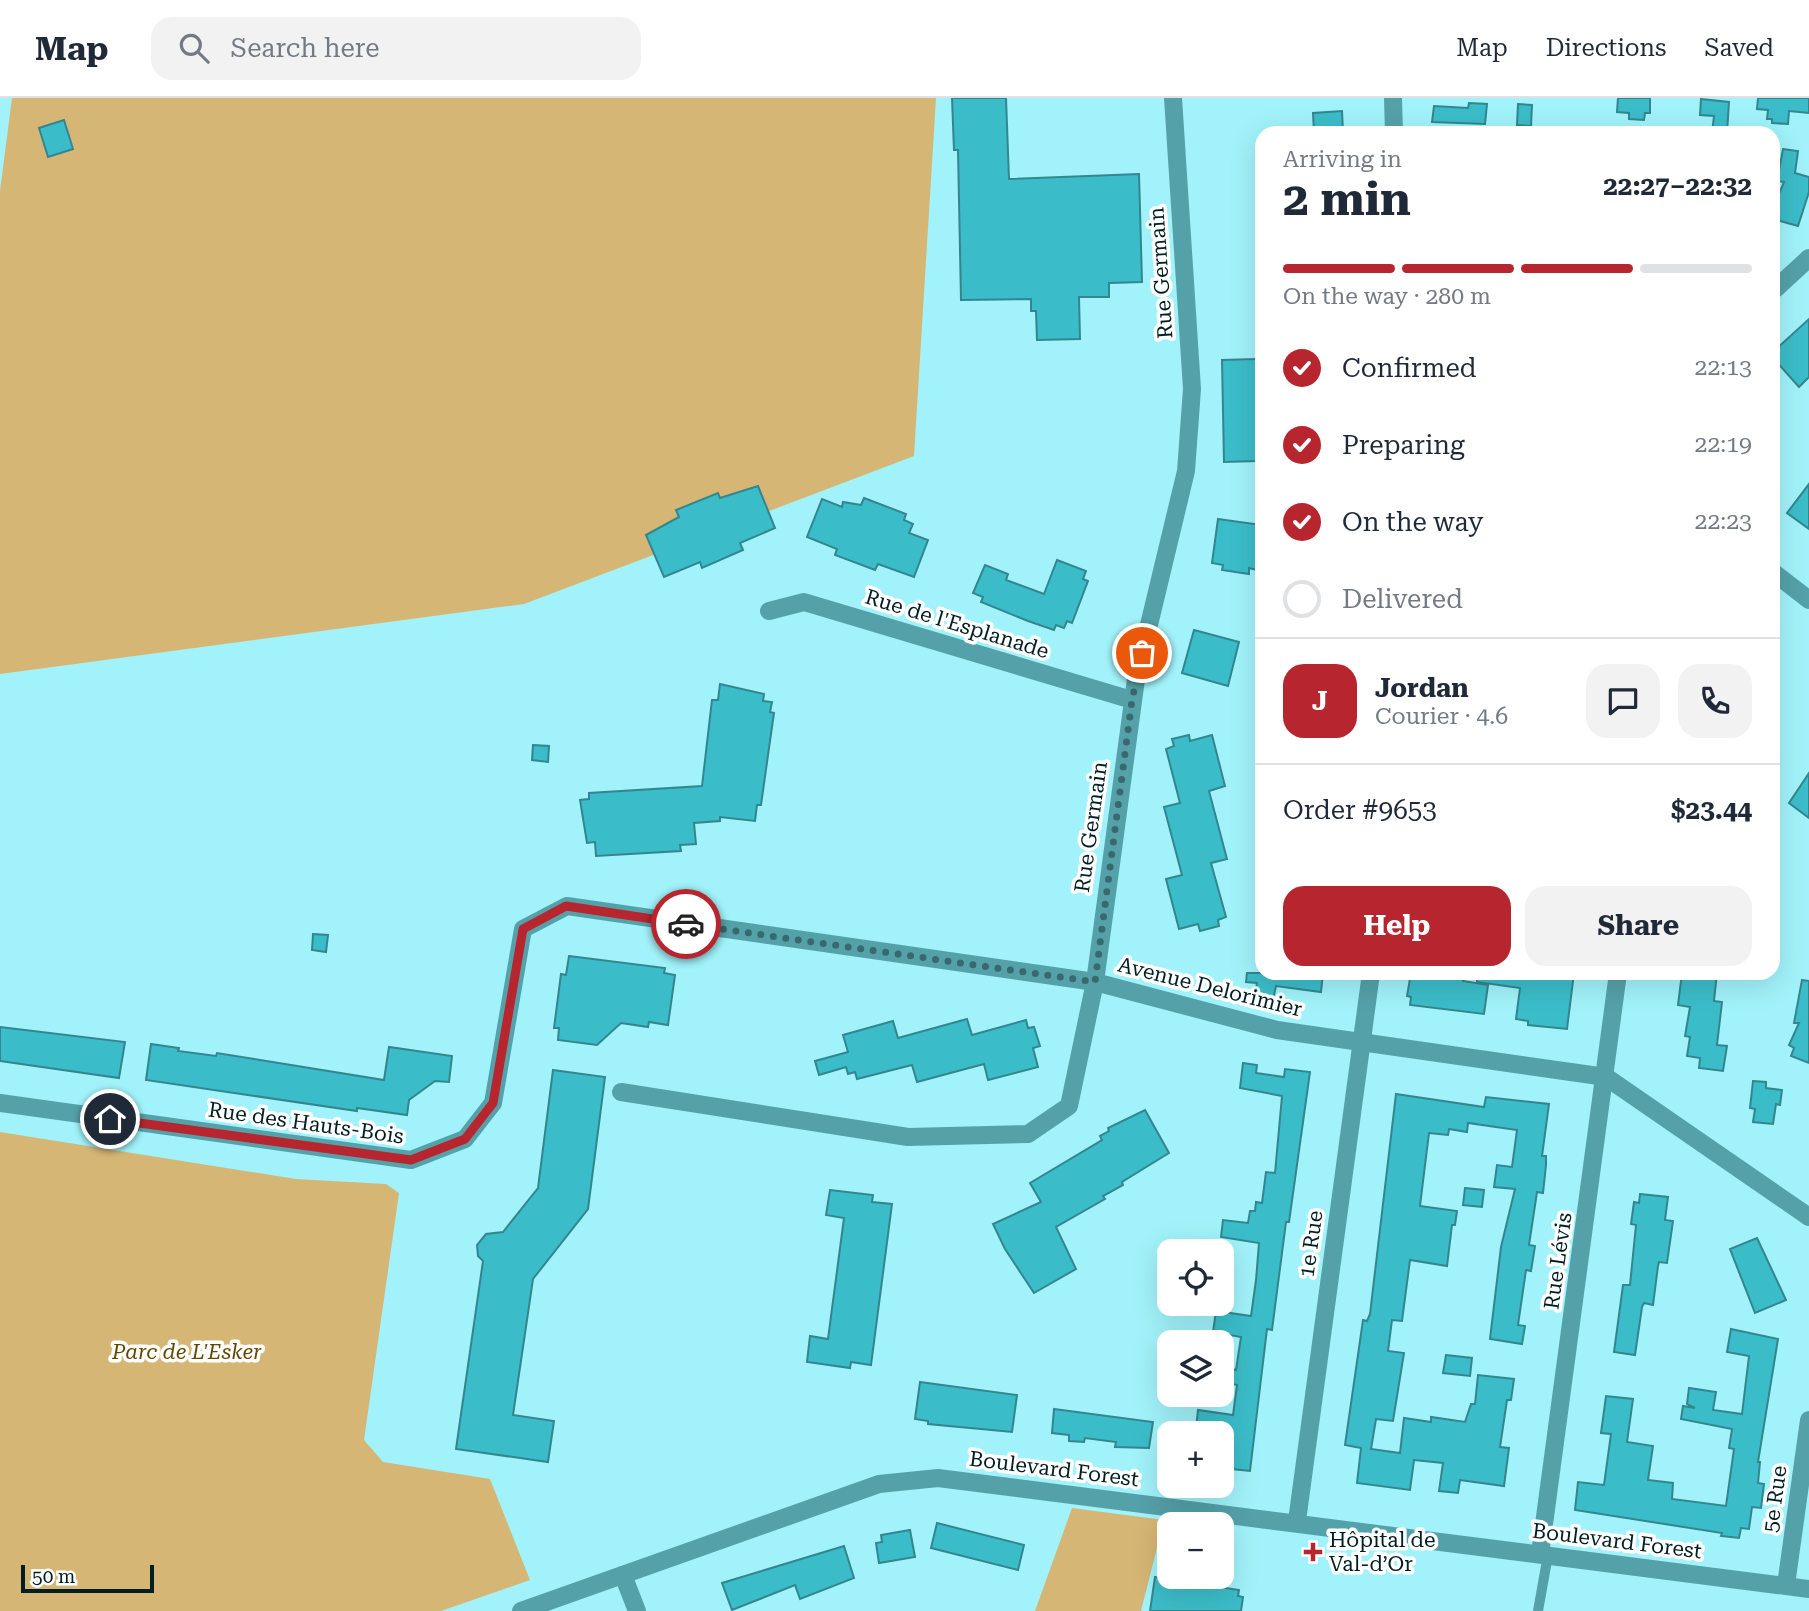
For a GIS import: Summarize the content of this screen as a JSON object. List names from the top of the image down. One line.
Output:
{"streets":{"street":["Rue Germain","Rue de l'Esplanade","Avenue Delorimier","Rue des Hauts-Bois","1e Rue","Rue Lévis","Boulevard Forest","5e Rue"]},"crossings":[["Rue Germain","Rue de l'Esplanade"],["Rue Germain","Avenue Delorimier"],["Avenue Delorimier","Rue des Hauts-Bois"],["Avenue Delorimier","1e Rue"],["Avenue Delorimier","Rue Lévis"],["1e Rue","Boulevard Forest"],["Rue Lévis","Boulevard Forest"],["Boulevard Forest","5e Rue"]],"parks":["Parc de L'Esker"],"places":{"health":["Hôpital de Val-d’Or"]},"scale_bar":"50 m","page":{"header":"Map","search":"Search here","nav":["Map","Directions","Saved"],"heading":["2 min","Arriving in","22:27–22:32"],"panel":["Jordan","Courier · 4.6","Order #9653","$23.44"],"bar":"On the way · 280 m","list":[["Confirmed","22:13"],["Preparing","22:19"],["On the way","22:23"],"Delivered"],"round":"J","buttons":["Help","Share"],"map_buttons":["+","−"],"scale":"50 m"}}
